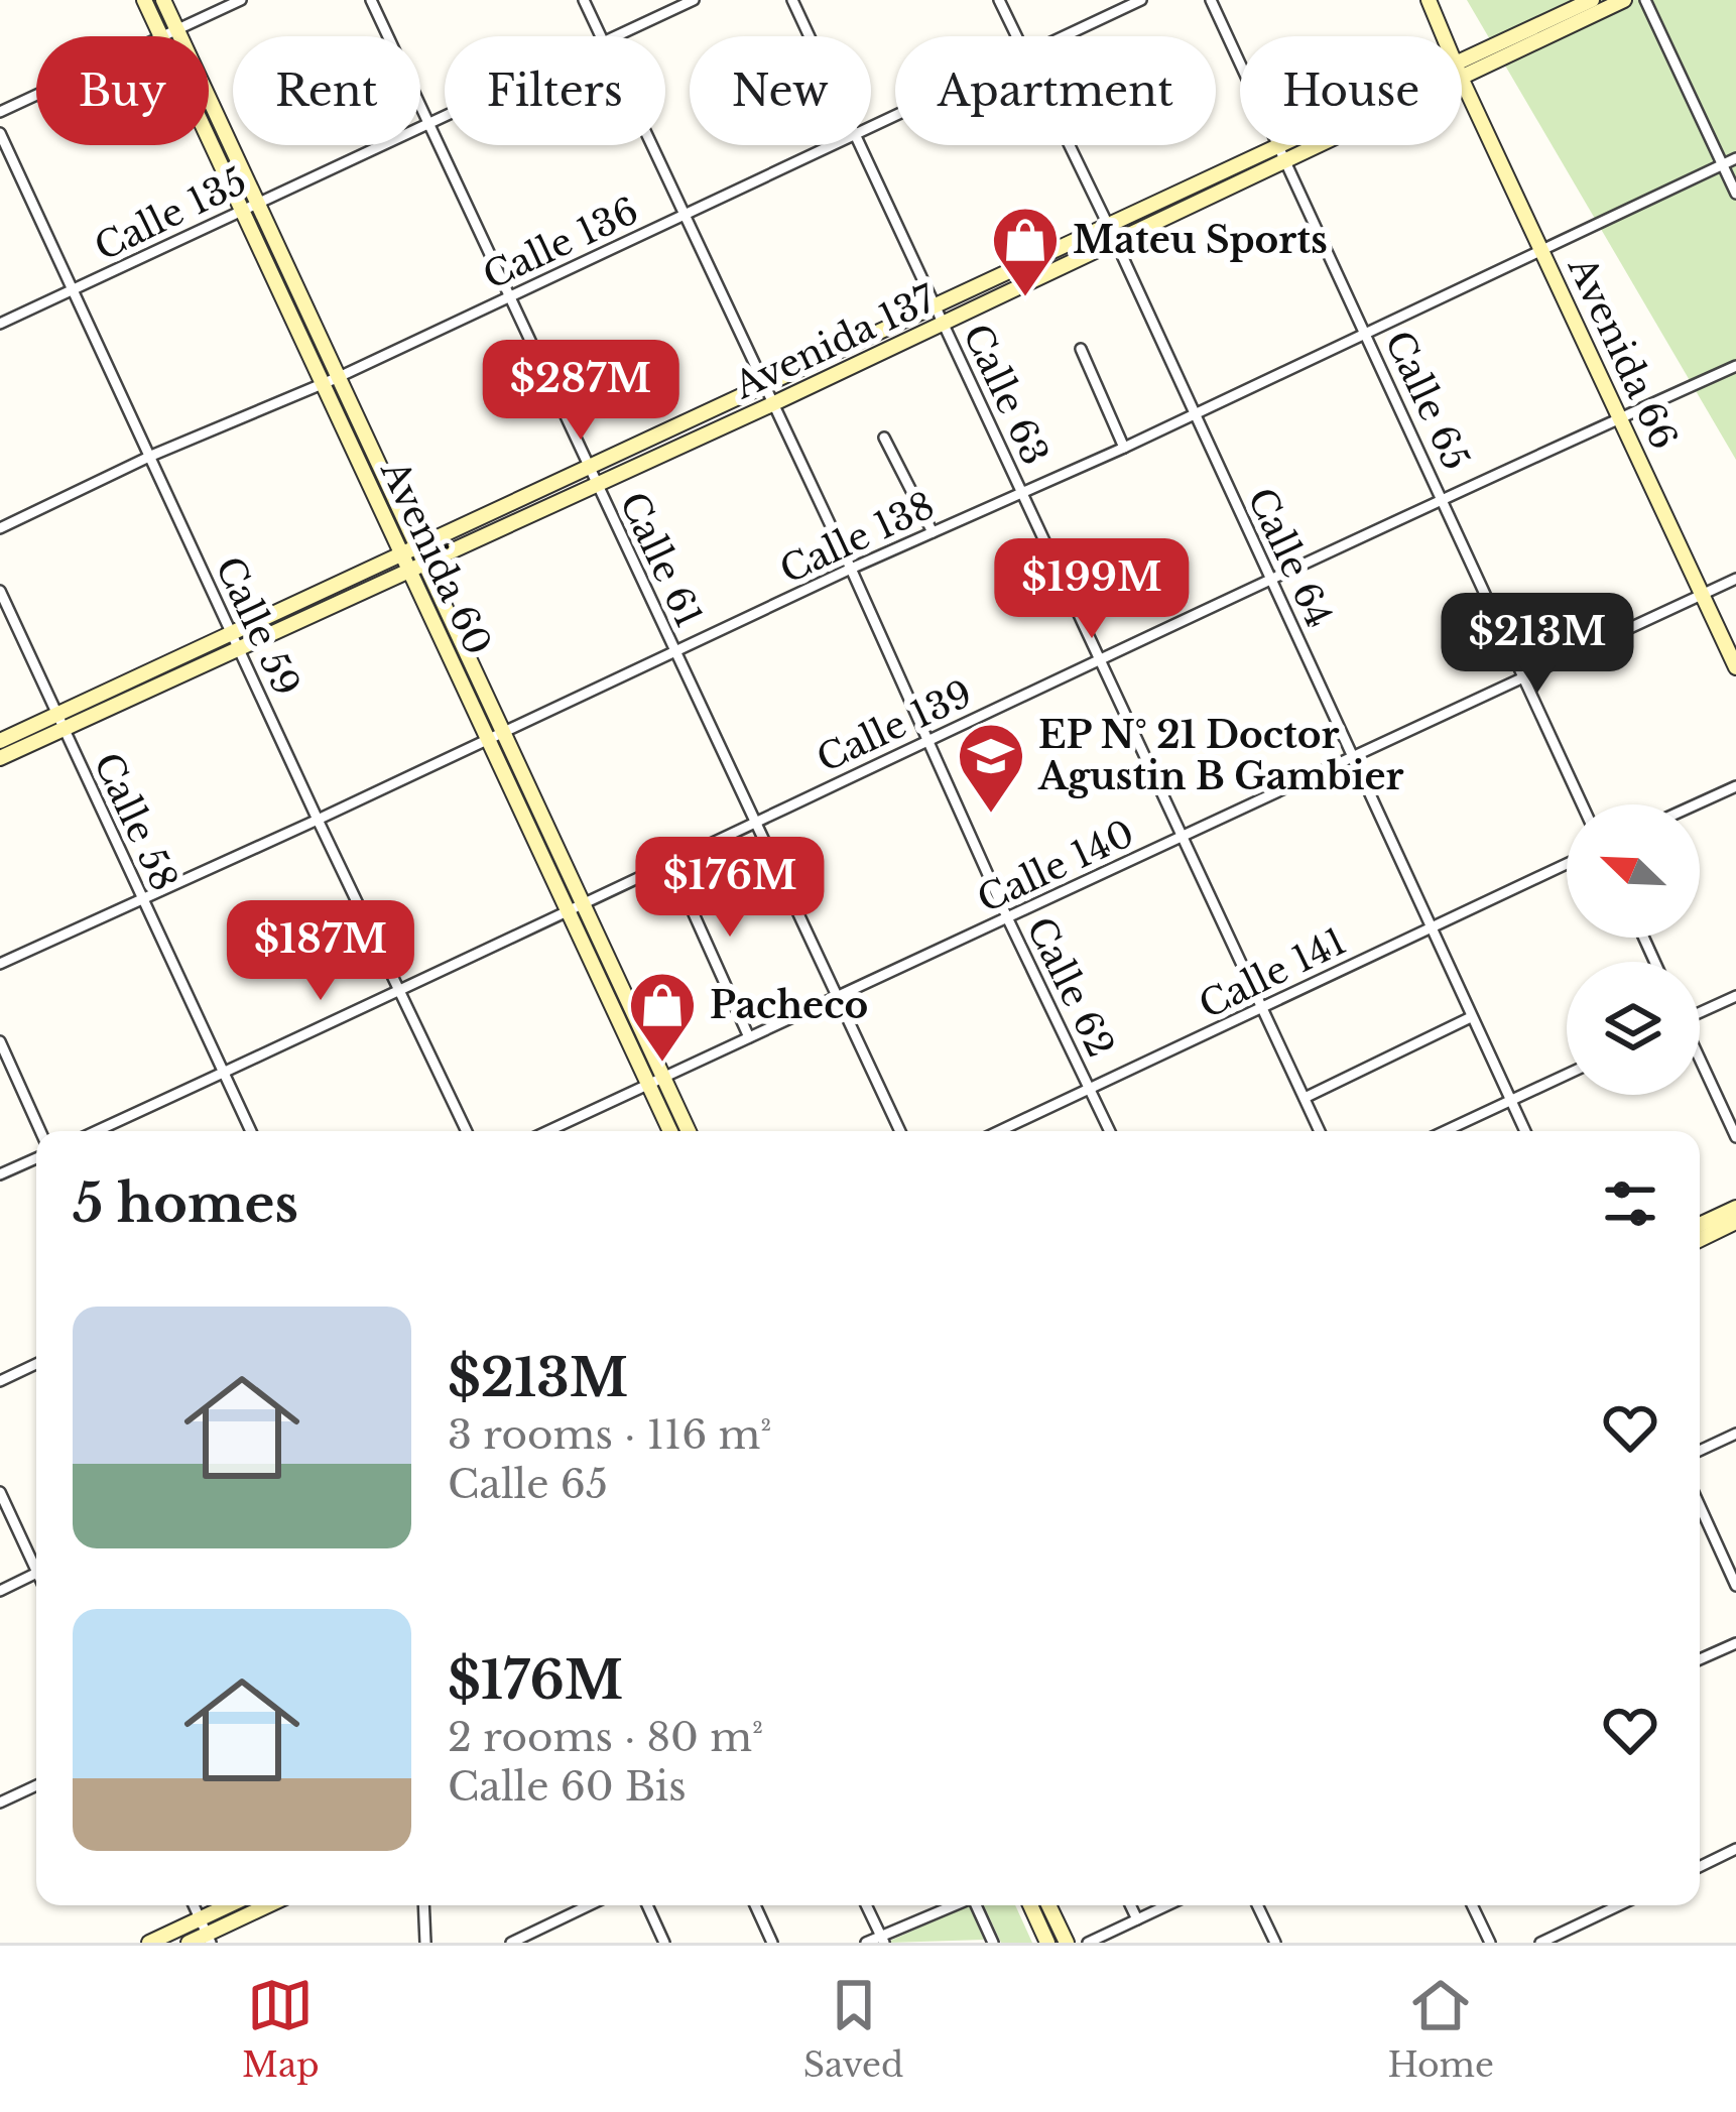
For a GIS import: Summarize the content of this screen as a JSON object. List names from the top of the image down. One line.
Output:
{"streets":{"main road":["Avenida 137","Avenida 66","Avenida 60"],"street":["Calle 135","Calle 136","Calle 63","Calle 65","Calle 138","Calle 64","Calle 61","Calle 59","Calle 139","Calle 58","Calle 140","Calle 141","Calle 62"]},"crossings":[["Calle 135","Avenida 60"],["Calle 135","Calle 61"],["Calle 135","Calle 59"],["Calle 136","Avenida 60"],["Calle 136","Calle 61"],["Calle 136","Calle 59"],["Calle 136","Calle 62"],["Avenida 137","Avenida 66"],["Avenida 137","Calle 63"],["Avenida 137","Calle 65"],["Avenida 137","Avenida 60"],["Avenida 137","Calle 64"],["Avenida 137","Calle 61"],["Avenida 137","Calle 59"],["Avenida 137","Calle 58"],["Avenida 137","Calle 62"],["Avenida 66","Calle 138"],["Avenida 66","Calle 139"],["Avenida 66","Calle 140"],["Calle 63","Calle 138"],["Calle 63","Calle 139"],["Calle 63","Calle 140"],["Calle 63","Calle 141"],["Calle 65","Calle 138"],["Calle 65","Calle 139"],["Calle 65","Calle 140"],["Calle 138","Avenida 60"],["Calle 138","Calle 64"],["Calle 138","Calle 61"],["Calle 138","Calle 59"],["Calle 138","Calle 58"],["Calle 138","Calle 62"],["Avenida 60","Calle 139"],["Avenida 60","Calle 140"],["Calle 64","Calle 139"],["Calle 64","Calle 140"],["Calle 64","Calle 141"],["Calle 61","Calle 139"],["Calle 61","Calle 140"],["Calle 59","Calle 139"],["Calle 139","Calle 58"],["Calle 139","Calle 62"],["Calle 140","Calle 62"],["Calle 141","Calle 62"]],"places":{"shop":["Mateu Sports","Pacheco"],"school or university":["EP N° 21 Doctor Agustin B Gambier"]},"north":"top left","page":{"chip":["Buy","Rent","Filters","New","Apartment","House"],"price":["$287M","$199M","$213M","$176M","$187M"],"heading":"5 homes","list":[{"name":"$213M","note":"3 rooms · 116 m² · Calle 65"},{"name":"$176M","note":"2 rooms · 80 m² · Calle 60 Bis"}],"tabs":["Map","Saved","Home"]}}
